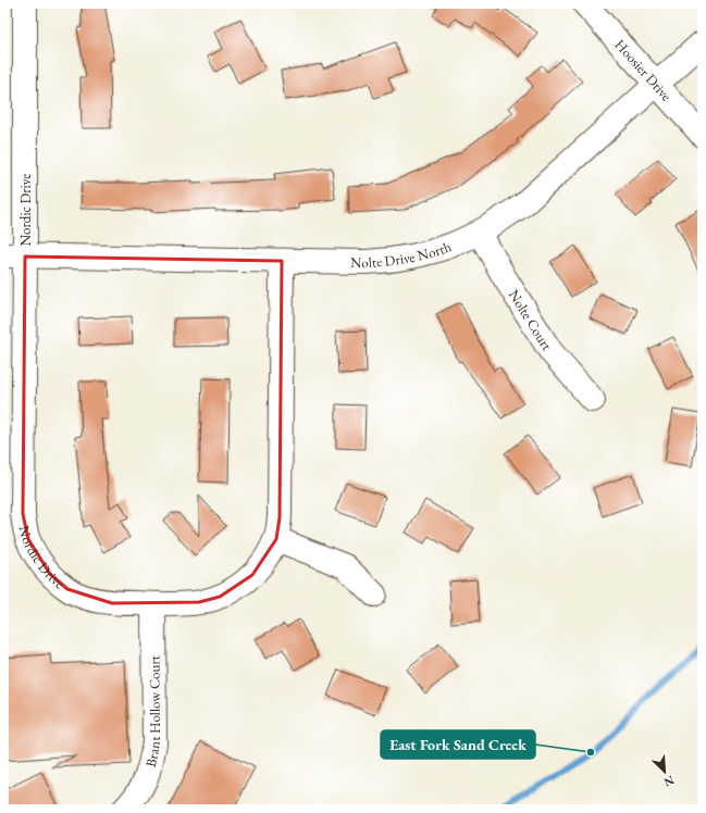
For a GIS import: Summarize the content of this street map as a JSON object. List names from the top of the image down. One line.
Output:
{"streets":{"street":["Hoosier Drive","Nordic Drive","Nolte Drive North","Nolte Court","Brant Hollow Court"]},"crossings":[["Hoosier Drive","Nolte Drive North"],["Nordic Drive","Nolte Drive North"],["Nordic Drive","Brant Hollow Court"],["Nolte Drive North","Nolte Court"]],"places":["East Fork Sand Creek"],"north":"bottom right"}
